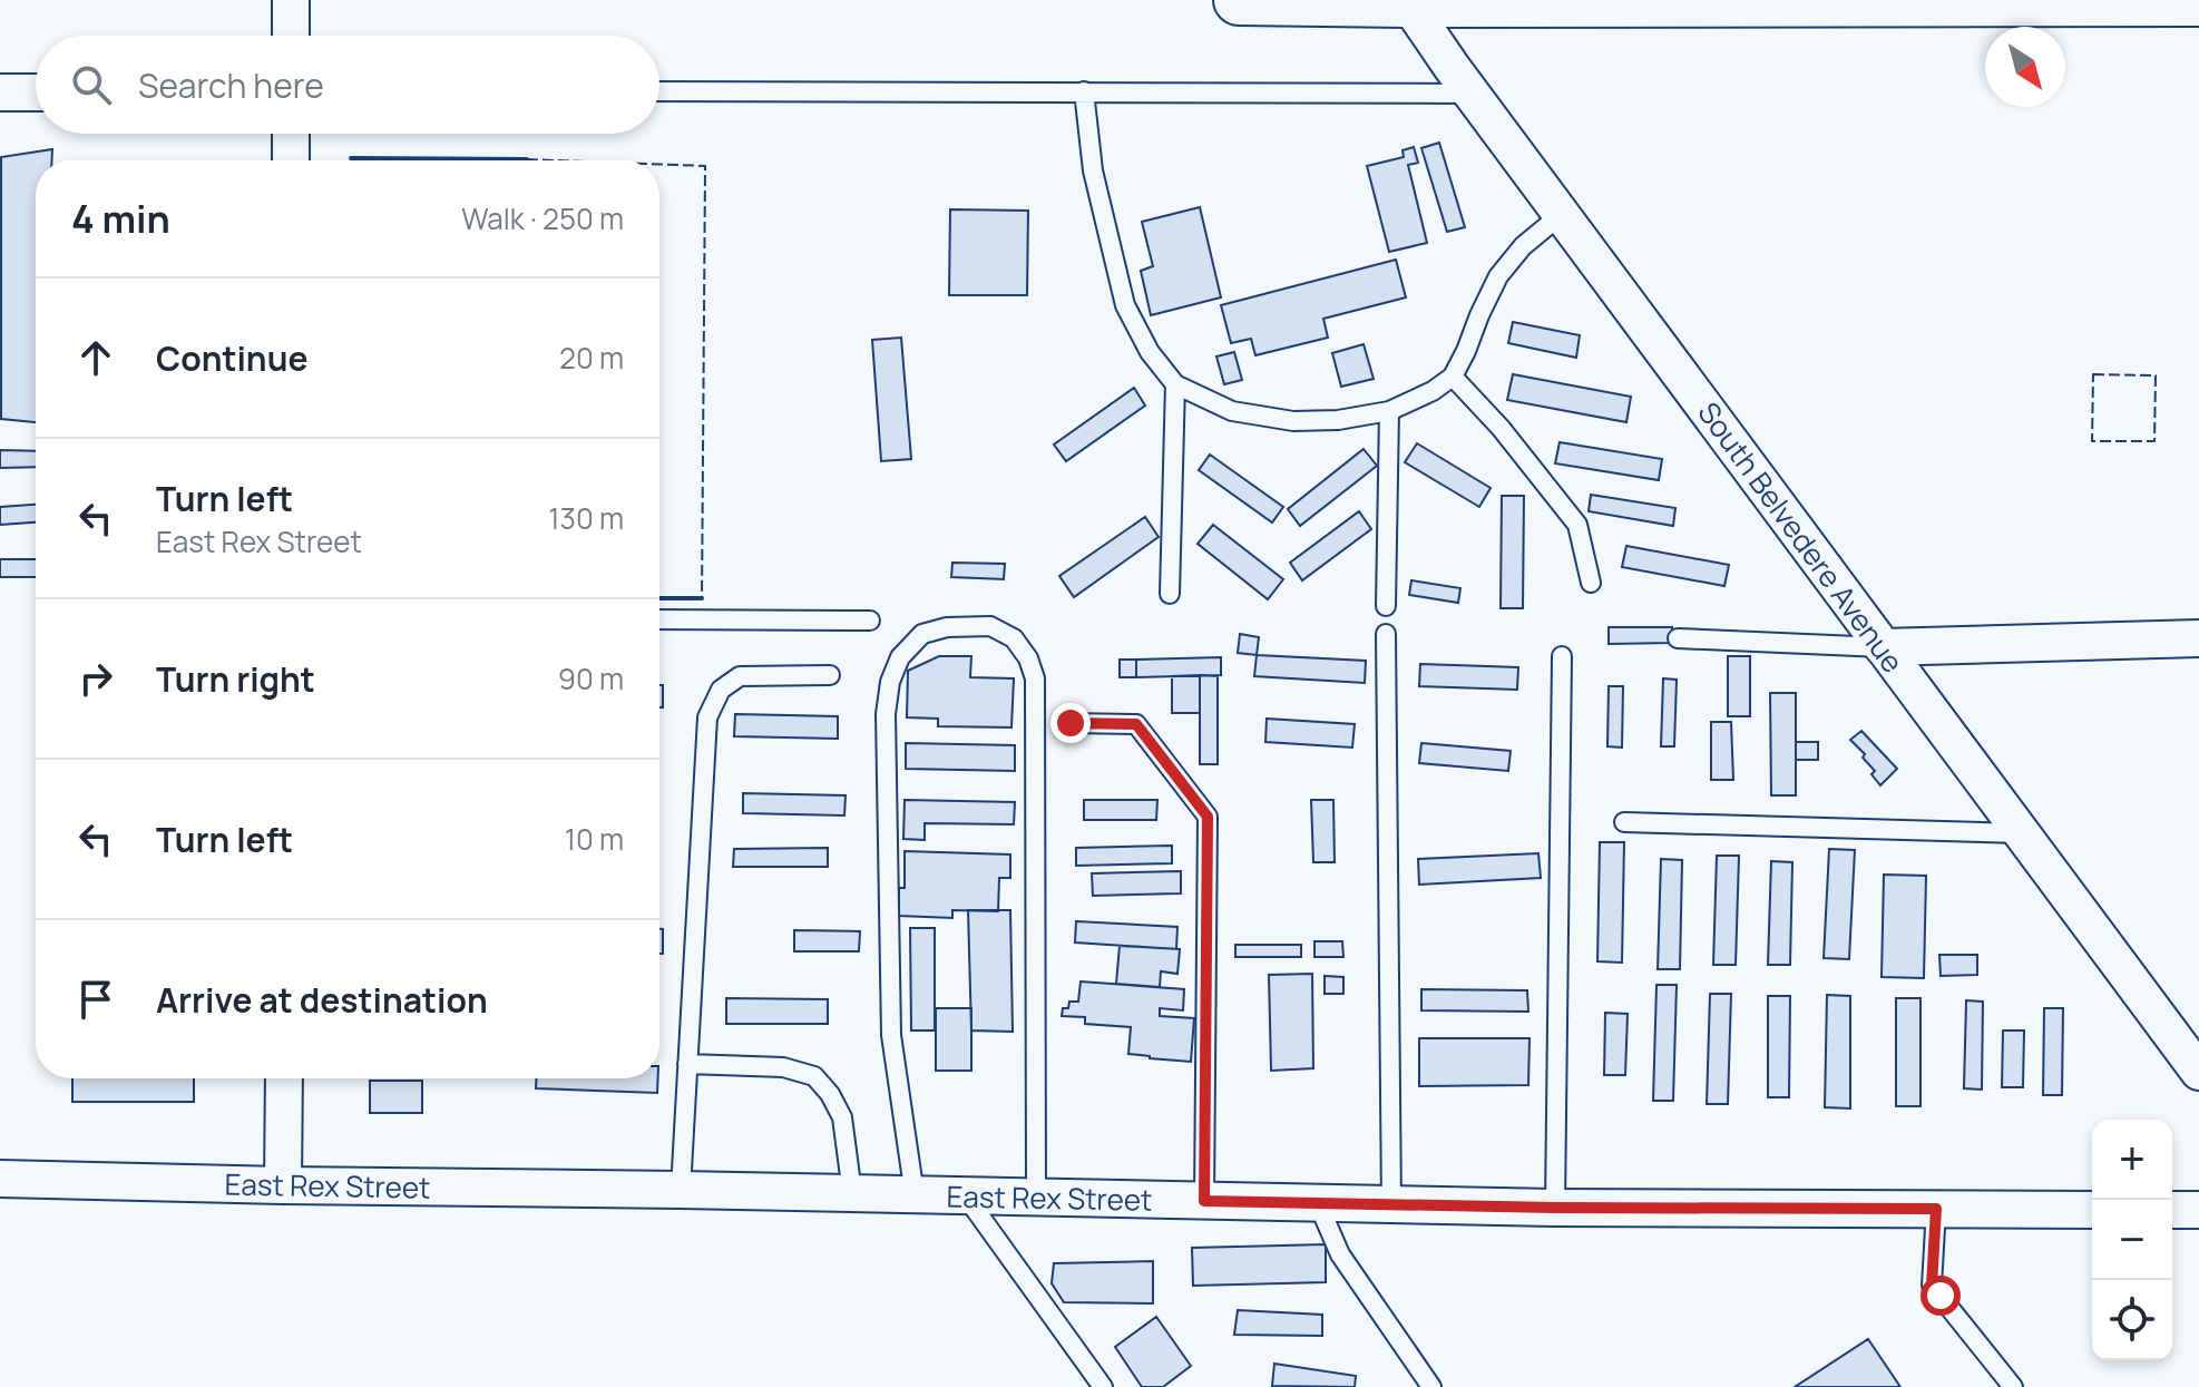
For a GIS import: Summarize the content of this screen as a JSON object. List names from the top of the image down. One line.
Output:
{"streets":{"street":["South Belvedere Avenue","East Rex Street"]},"north":"bottom right","page":{"search":"Search here","heading":["4 min","Walk · 250 m"],"list":[["Continue","20 m"],["Turn left","East Rex Street","130 m"],["Turn right","90 m"],["Turn left","10 m"],"Arrive at destination"],"map_buttons":["+","−"]}}
